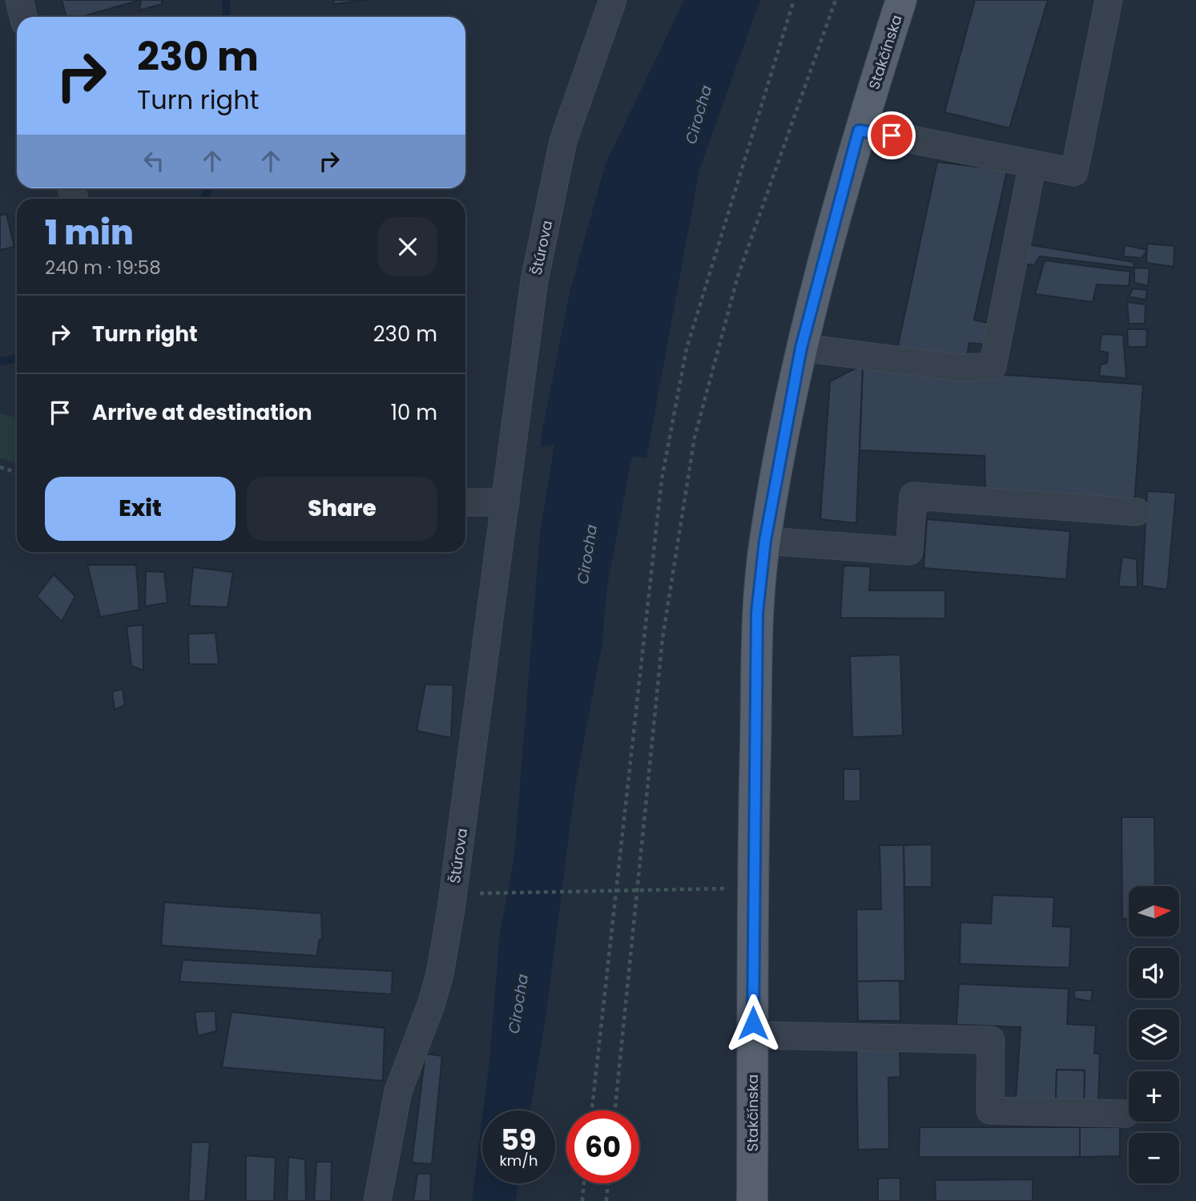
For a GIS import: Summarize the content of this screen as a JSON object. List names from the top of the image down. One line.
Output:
{"streets":{"main road":["Stakčínska"],"street":["Štúrova"]},"water":["Cirocha"],"north":"right","page":{"turn":["230 m","Turn right"],"heading":["1 min","240 m · 19:58"],"list":[{"name":"Turn right","value":"230 m"},{"name":"Arrive at destination","value":"10 m"}],"buttons":["Exit","Share"],"map_buttons":["+","−"],"speed":"59 km/h","limit":"60"}}
